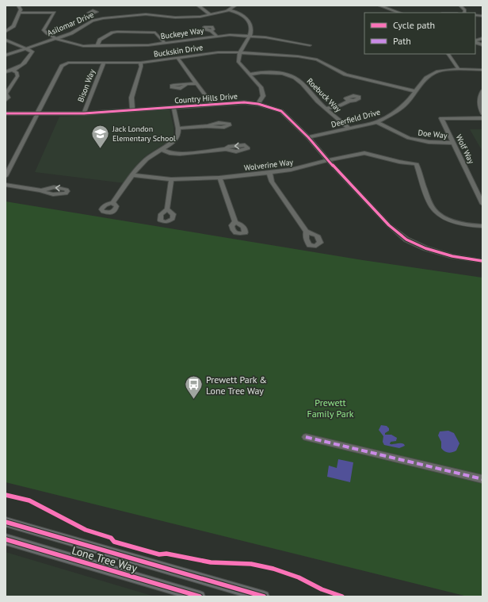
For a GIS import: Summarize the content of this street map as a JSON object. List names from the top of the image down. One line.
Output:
{"streets":{"main road":["Lone Tree Way"],"street":["Asilomar Drive","Buckeye Way","Buckskin Drive","Bison Way","Roebuck Way","Country Hills Drive","Deerfield Drive","Doe Way","Wolf Way","Wolverine Way"]},"crossings":[["Asilomar Drive","Buckeye Way"],["Buckskin Drive","Bison Way"],["Buckskin Drive","Country Hills Drive"],["Buckskin Drive","Deerfield Drive"],["Bison Way","Country Hills Drive"],["Roebuck Way","Deerfield Drive"],["Country Hills Drive","Deerfield Drive"],["Country Hills Drive","Wolverine Way"],["Deerfield Drive","Doe Way"],["Doe Way","Wolf Way"]],"parks":["Prewett Family Park"],"places":{"school or university":["Jack London Elementary School"],"bus stop":["Prewett Park & Lone Tree Way"]},"legend":["Cycle path","Path"]}
